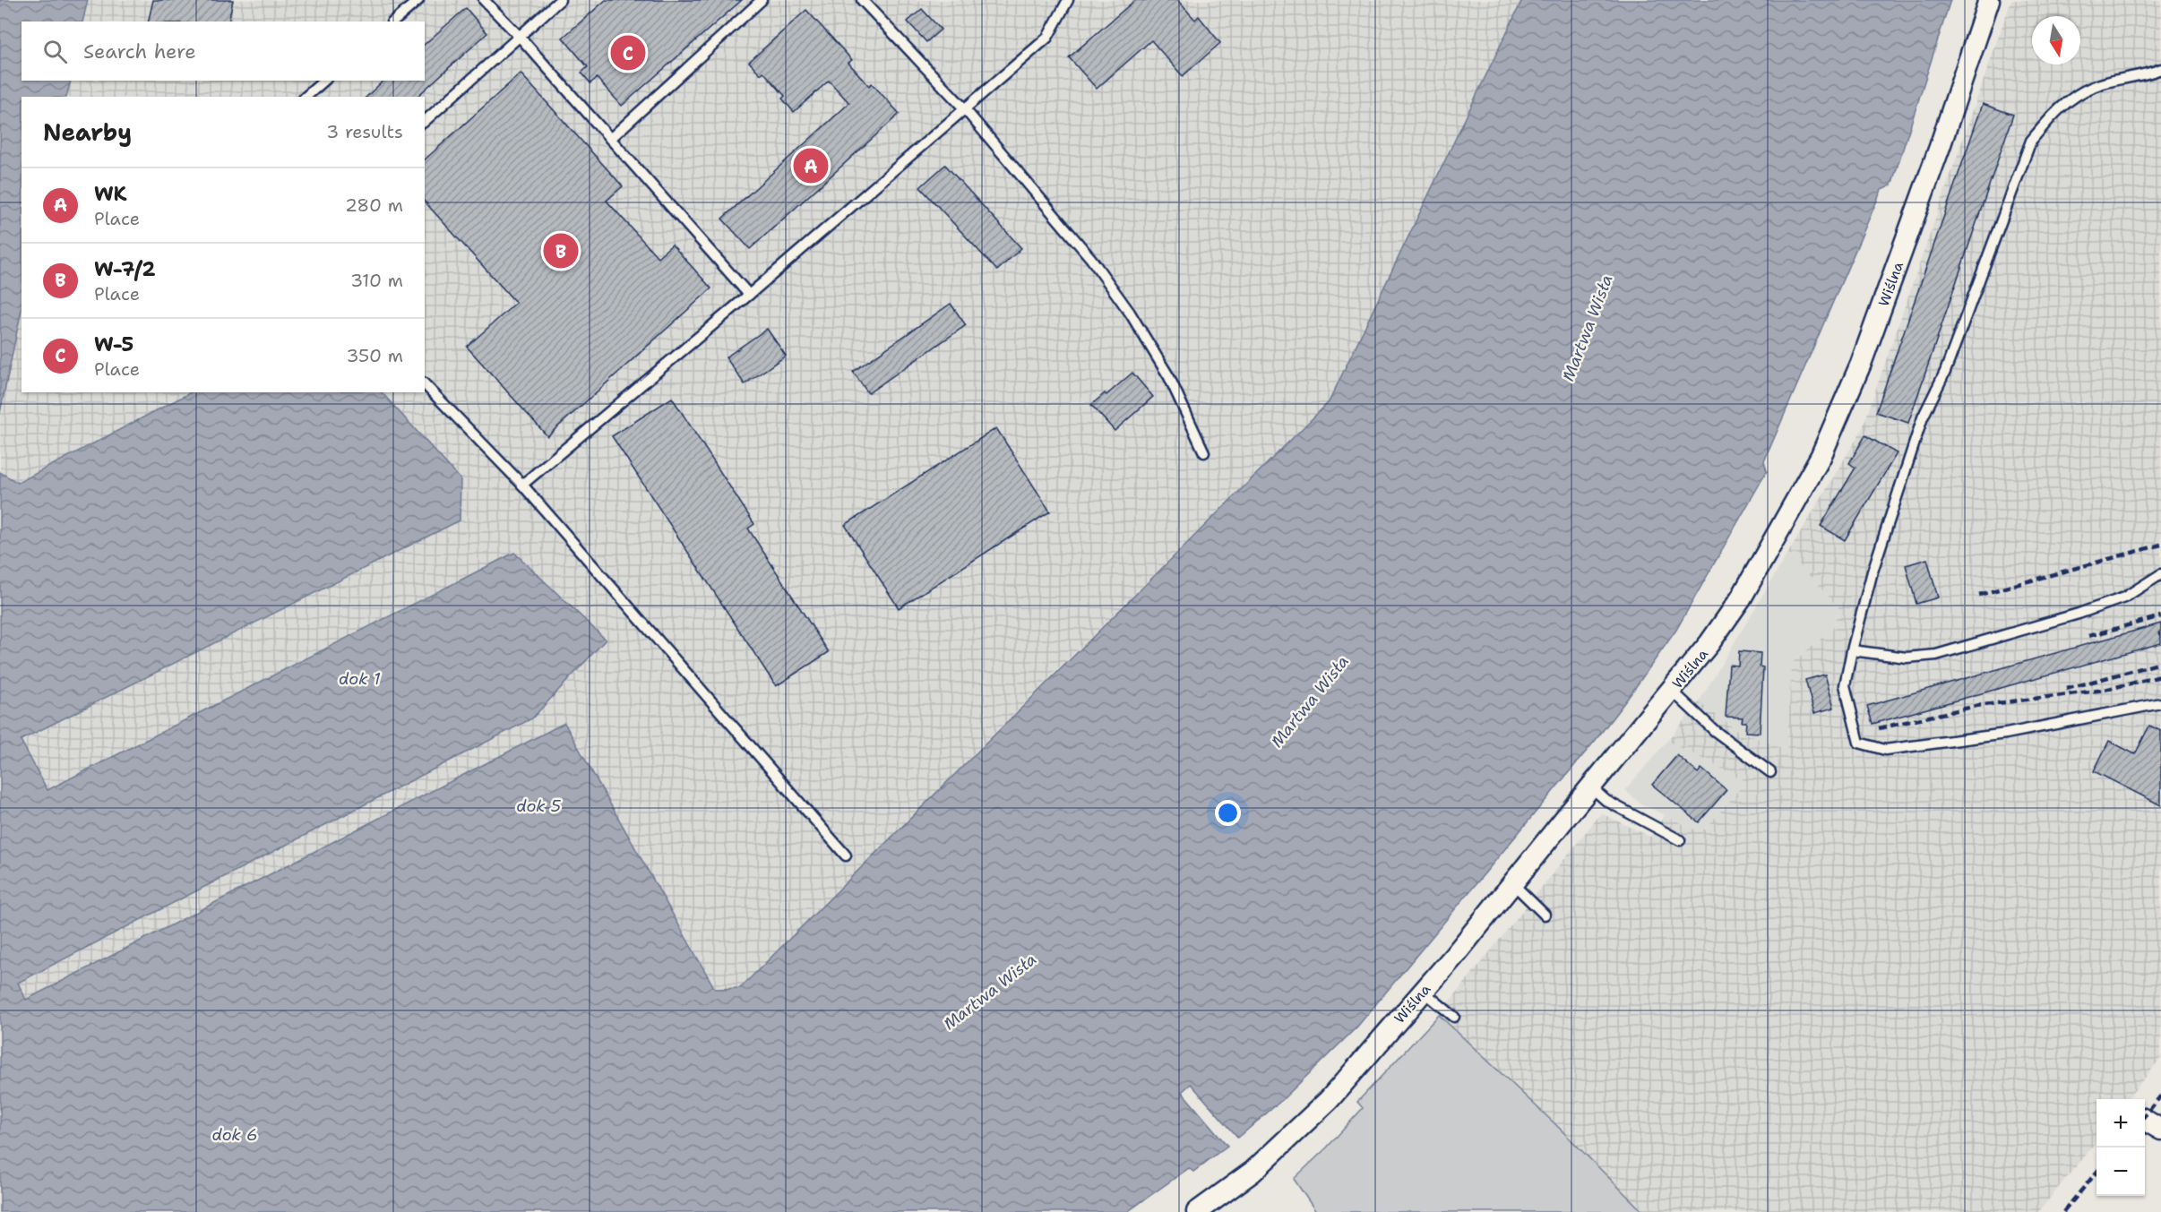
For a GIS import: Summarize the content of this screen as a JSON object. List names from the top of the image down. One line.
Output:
{"streets":{"street":["Wiślna"]},"water":["Martwa Wisła","dok 1","dok 5","dok 6"],"north":"bottom","page":{"search":"Search here","pins":["C","A","B"],"heading":["Nearby","3 results"],"list":[{"mark":"A","name":"WK","note":"Place","value":"280 m"},{"mark":"B","name":"W-7/2","note":"Place","value":"310 m"},{"mark":"C","name":"W-5","note":"Place","value":"350 m"}],"map_buttons":["+","−"]}}
